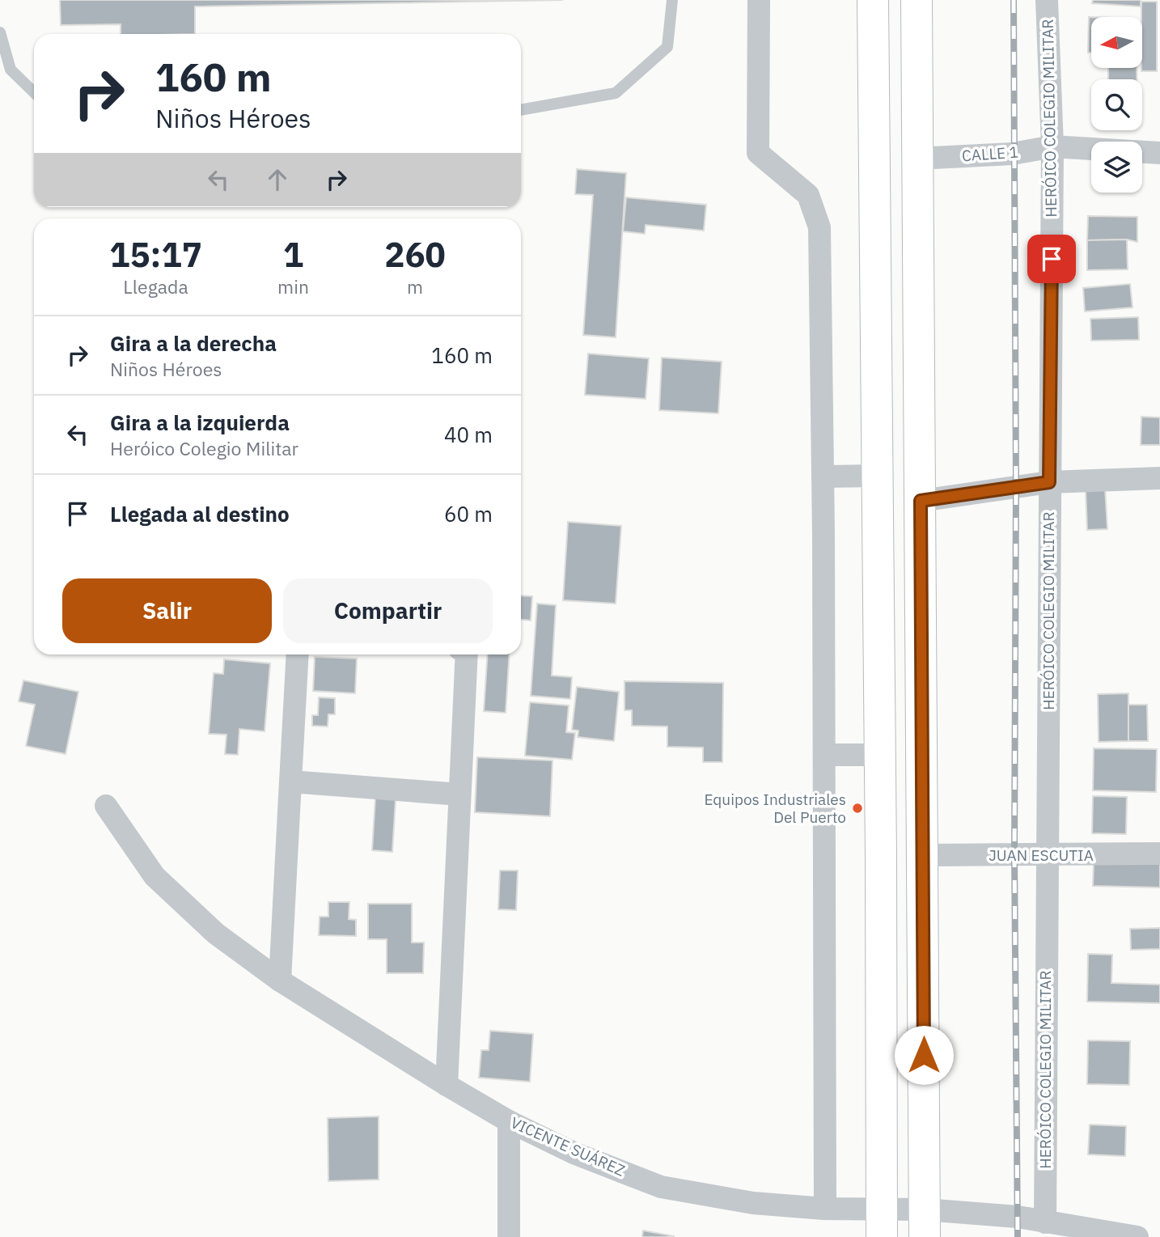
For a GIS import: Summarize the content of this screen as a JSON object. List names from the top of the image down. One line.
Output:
{"streets":{"street":["HERÓICO COLEGIO MILITAR","CALLE 1","JUAN ESCUTIA","VICENTE SUÁREZ"]},"crossings":[["HERÓICO COLEGIO MILITAR","CALLE 1"],["HERÓICO COLEGIO MILITAR","JUAN ESCUTIA"],["HERÓICO COLEGIO MILITAR","VICENTE SUÁREZ"]],"places":["Equipos Industriales Del Puerto"],"north":"left","page":{"turn":["160 m","Niños Héroes"],"eta":["15:17","Llegada","1","min","260","m"],"list":[{"name":"Gira a la derecha","note":"Niños Héroes","value":"160 m"},{"name":"Gira a la izquierda","note":"Heróico Colegio Militar","value":"40 m"},{"name":"Llegada al destino","value":"60 m"}],"buttons":["Salir","Compartir"]}}
